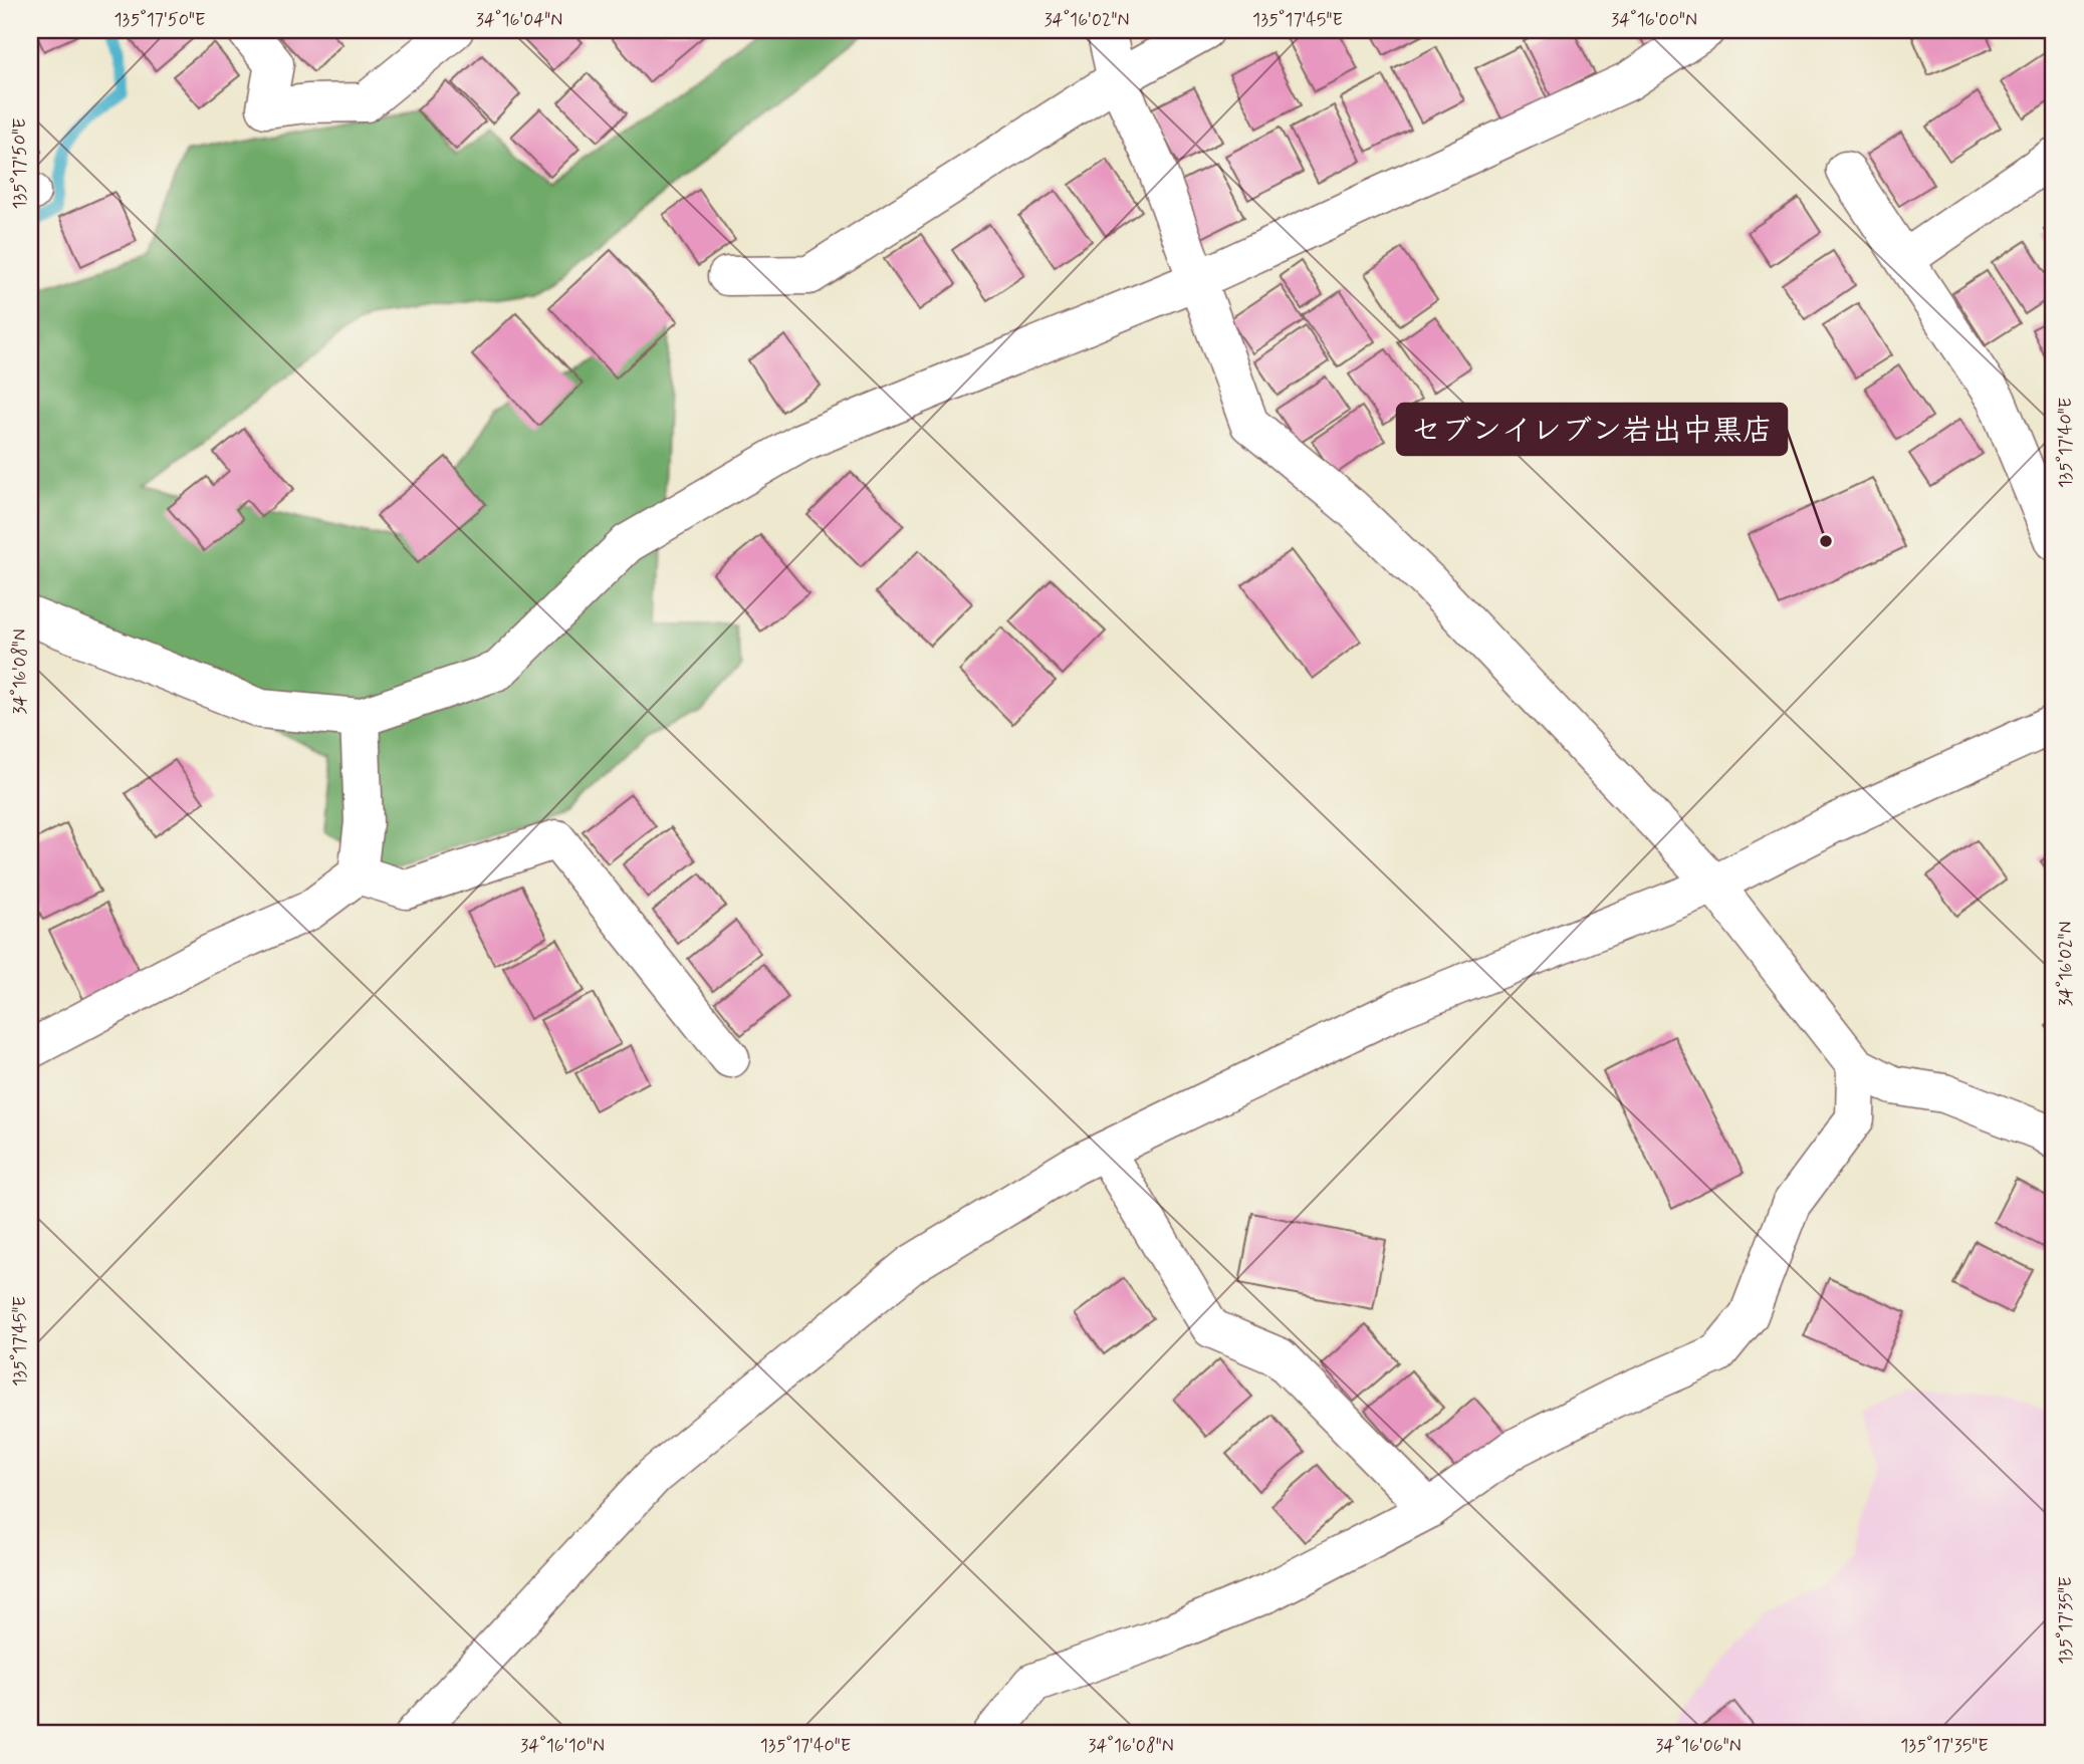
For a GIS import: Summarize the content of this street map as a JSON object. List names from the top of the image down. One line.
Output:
{"places":["セブンイレブン岩出中黒店"],"coordinates":["135°17'50\"E","34°16'04\"N","34°16'02\"N","135°17'45\"E","34°16'00\"N","135°17'40\"E","34°16'08\"N","135°17'35\"E","34°16'10\"N","34°16'06\"N"]}
